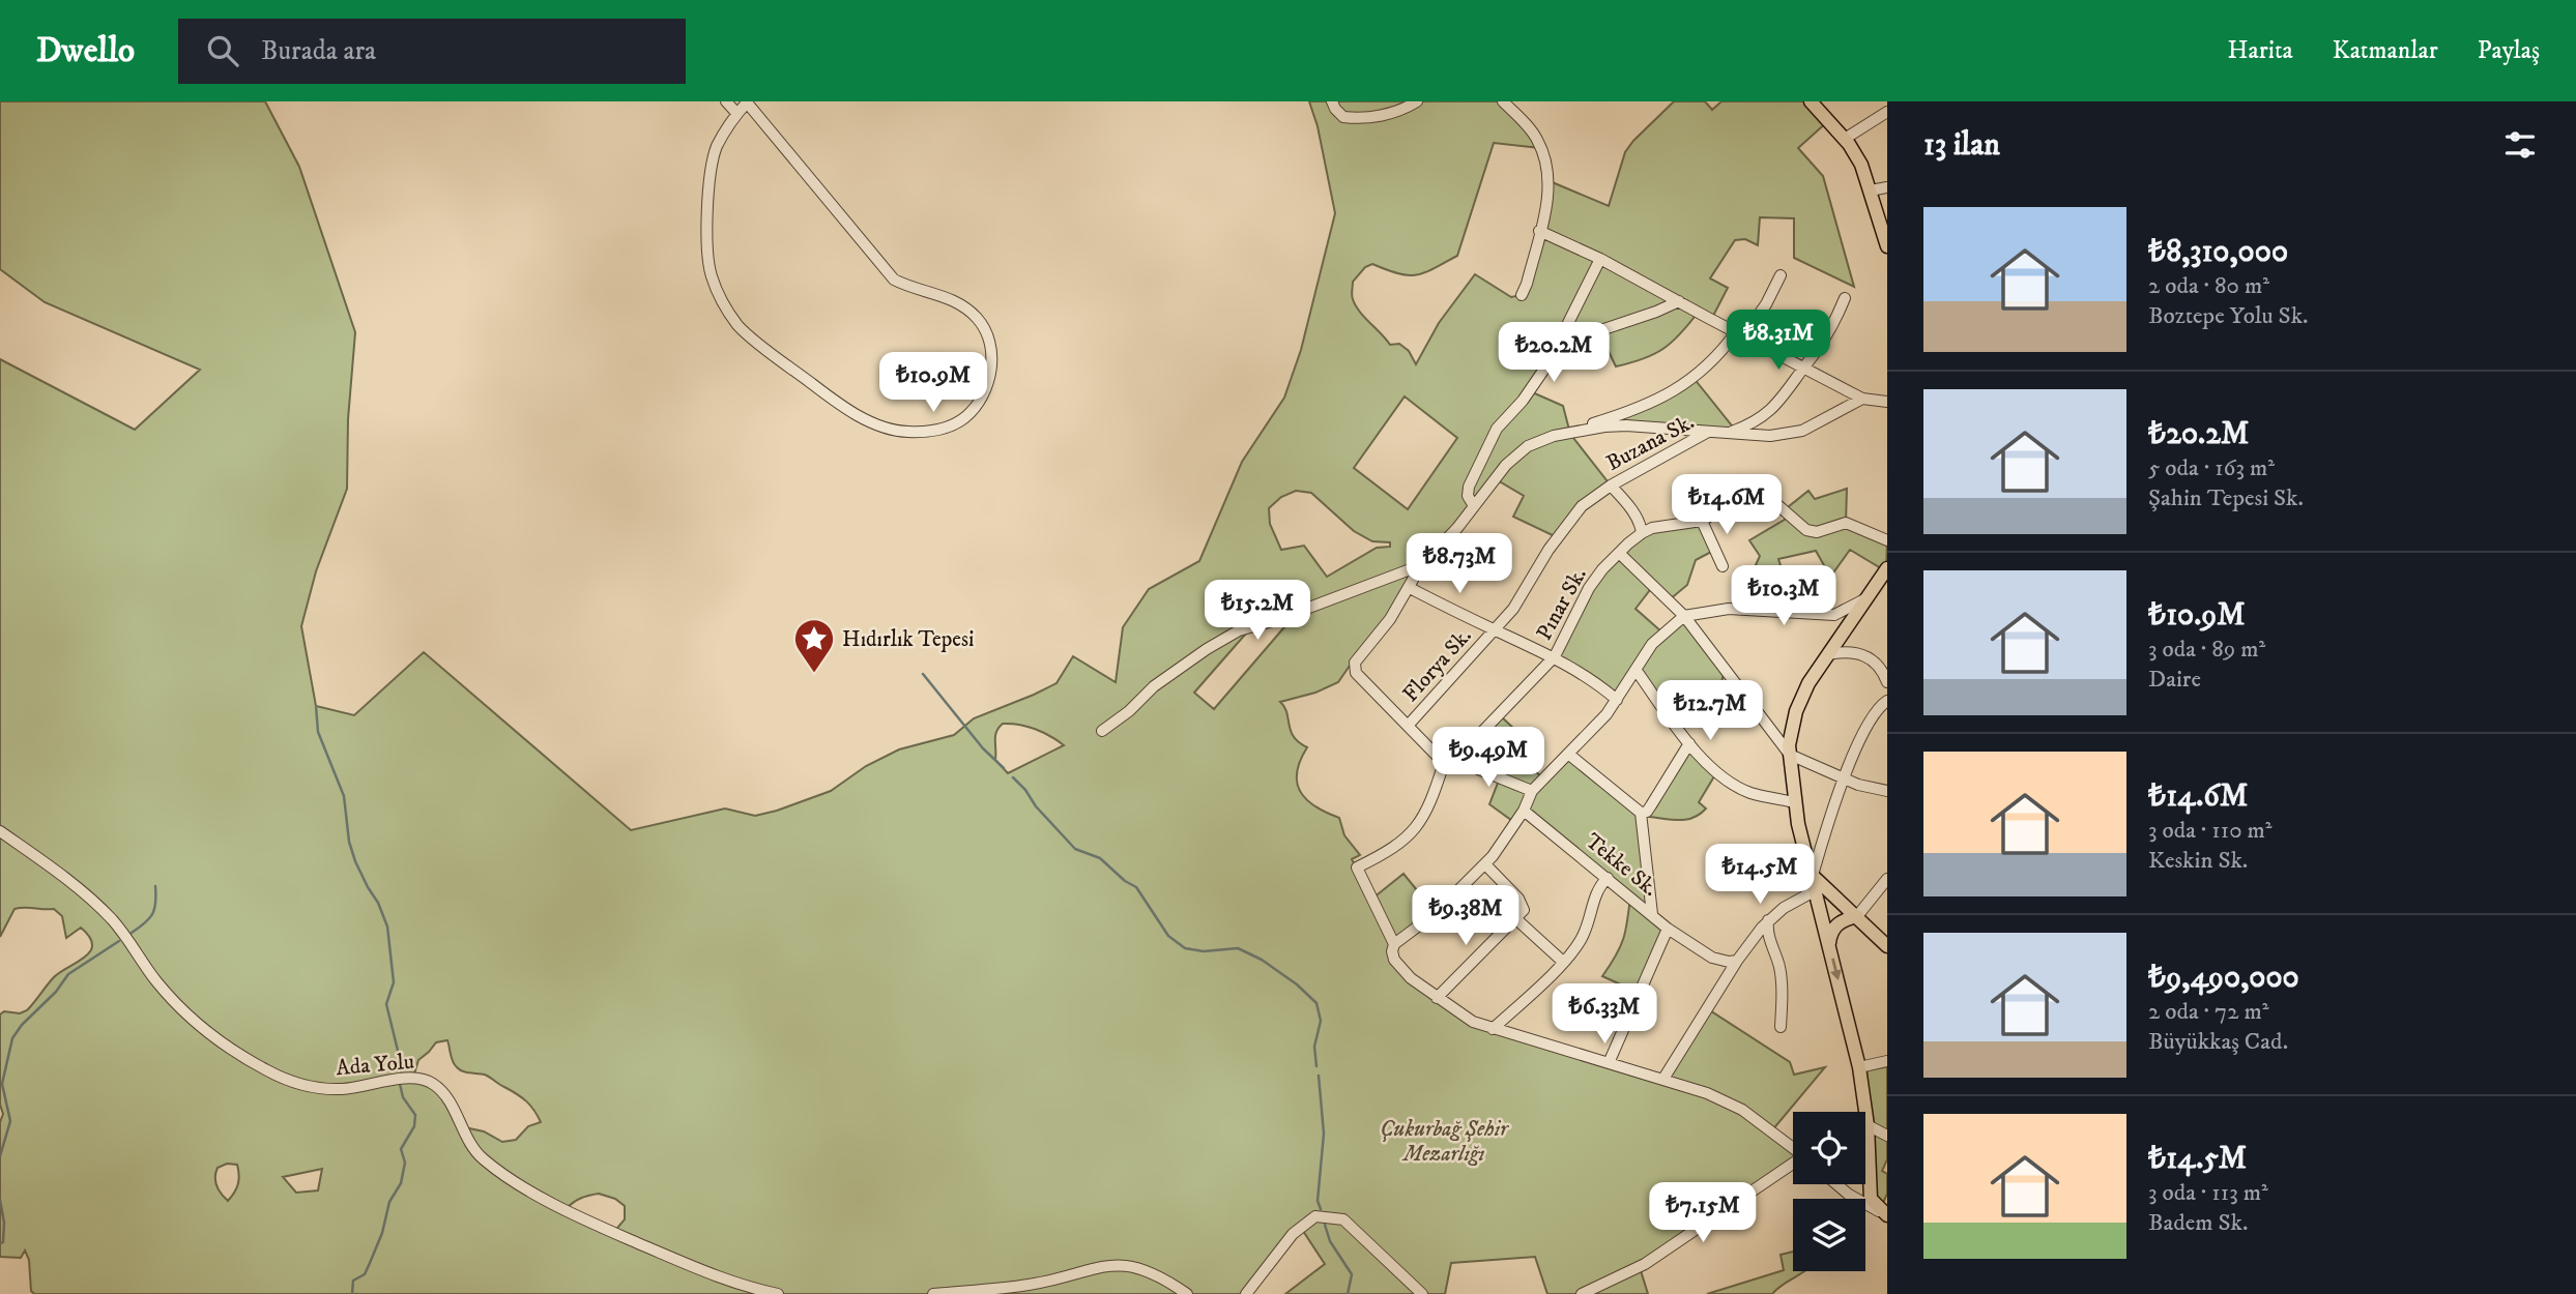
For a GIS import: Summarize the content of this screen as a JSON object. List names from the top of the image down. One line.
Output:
{"streets":{"street":["Buzana Sk.","Pınar Sk.","Florya Sk.","Tekke Sk.","Ada Yolu"]},"crossings":[["Buzana Sk.","Florya Sk."]],"parks":["Çukurbağ Şehir Mezarlığı"],"places":{"place":["Hıdırlık Tepesi"]},"page":{"header":"Dwello","search":"Burada ara","nav":["Harita","Katmanlar","Paylaş"],"heading":"13 ilan","list":[{"name":"₺8,310,000","note":"2 oda · 80 m² · Boztepe Yolu Sk."},{"name":"₺20.2M","note":"5 oda · 163 m² · Şahin Tepesi Sk."},{"name":"₺10.9M","note":"3 oda · 89 m² · Daire"},{"name":"₺14.6M","note":"3 oda · 110 m² · Keskin Sk."},{"name":"₺9,490,000","note":"2 oda · 72 m² · Büyükkaş Cad."},{"name":"₺14.5M","note":"3 oda · 113 m² · Badem Sk."}],"price":["₺8.31M","₺20.2M","₺10.9M","₺14.6M","₺8.73M","₺10.3M","₺15.2M","₺12.7M","₺9.49M","₺14.5M","₺9.38M","₺6.33M","₺7.15M"]}}
